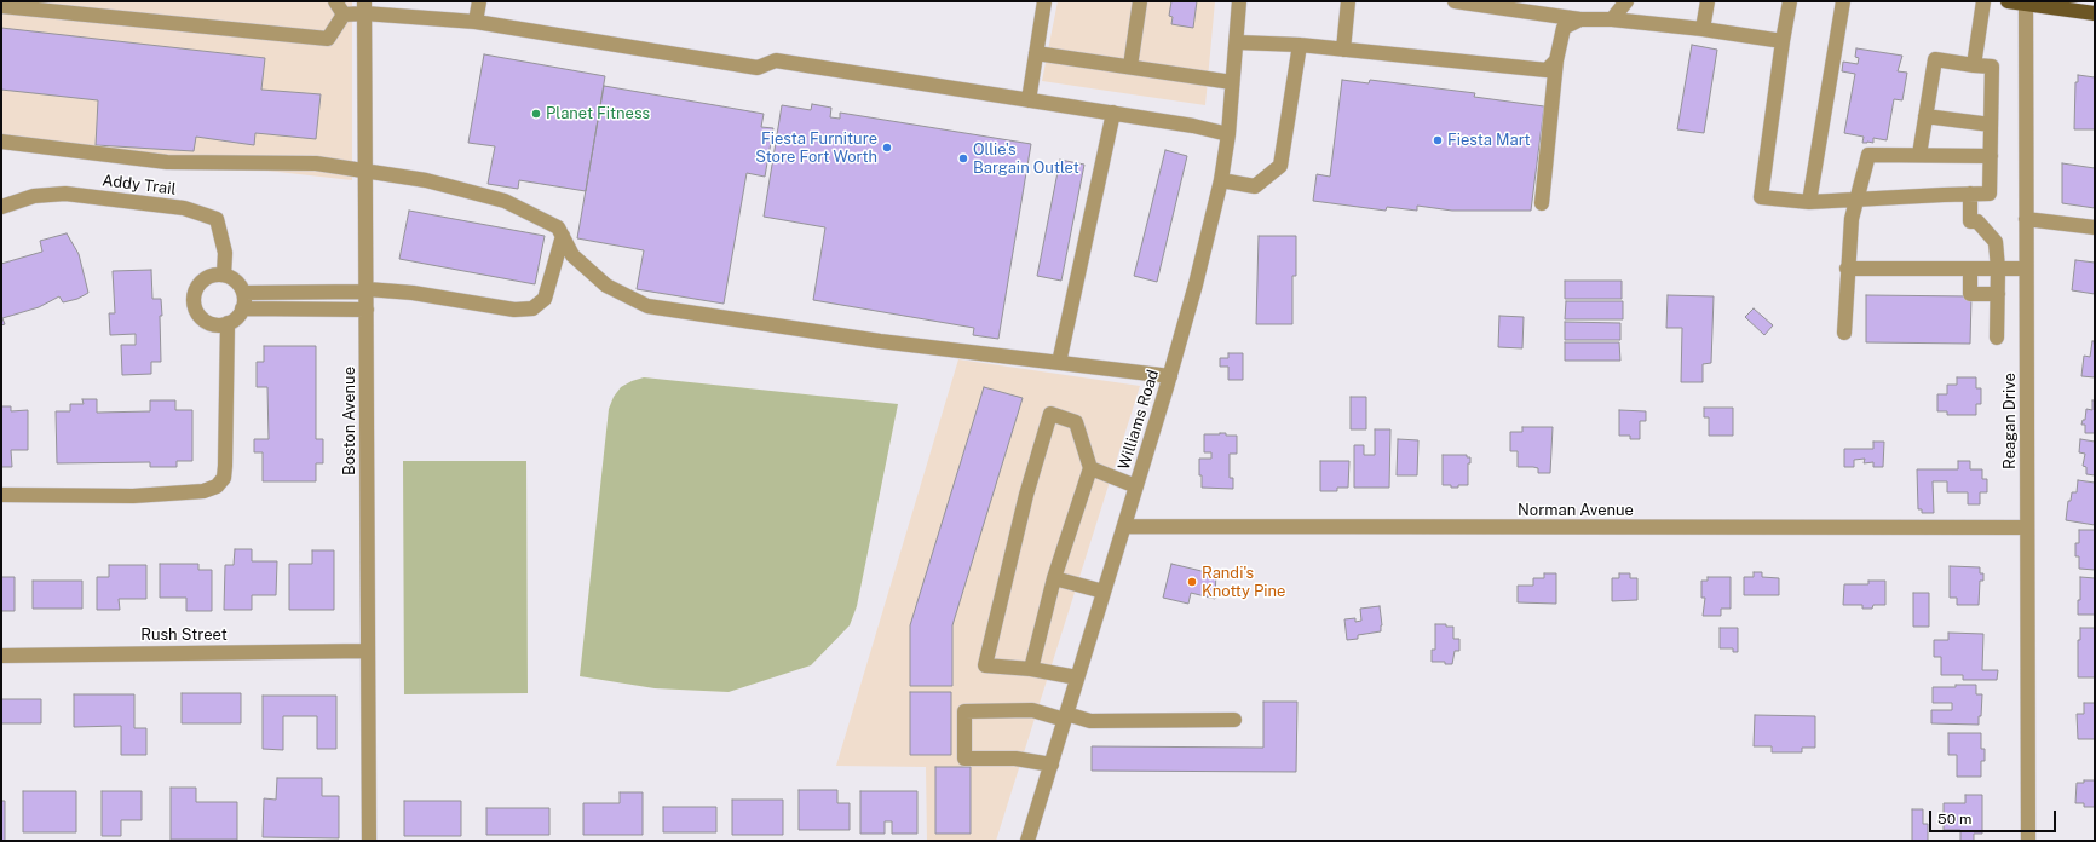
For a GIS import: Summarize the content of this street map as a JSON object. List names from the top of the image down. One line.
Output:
{"streets":{"street":["Addy Trail","Williams Road","Boston Avenue","Reagan Drive","Norman Avenue","Rush Street"]},"crossings":[["Williams Road","Norman Avenue"],["Boston Avenue","Rush Street"],["Reagan Drive","Norman Avenue"]],"places":["Planet Fitness","Fiesta Mart","Fiesta Furniture Store Fort Worth","Ollie's Bargain Outlet","Randi's Knotty Pine"],"scale_bar":"50 m"}
